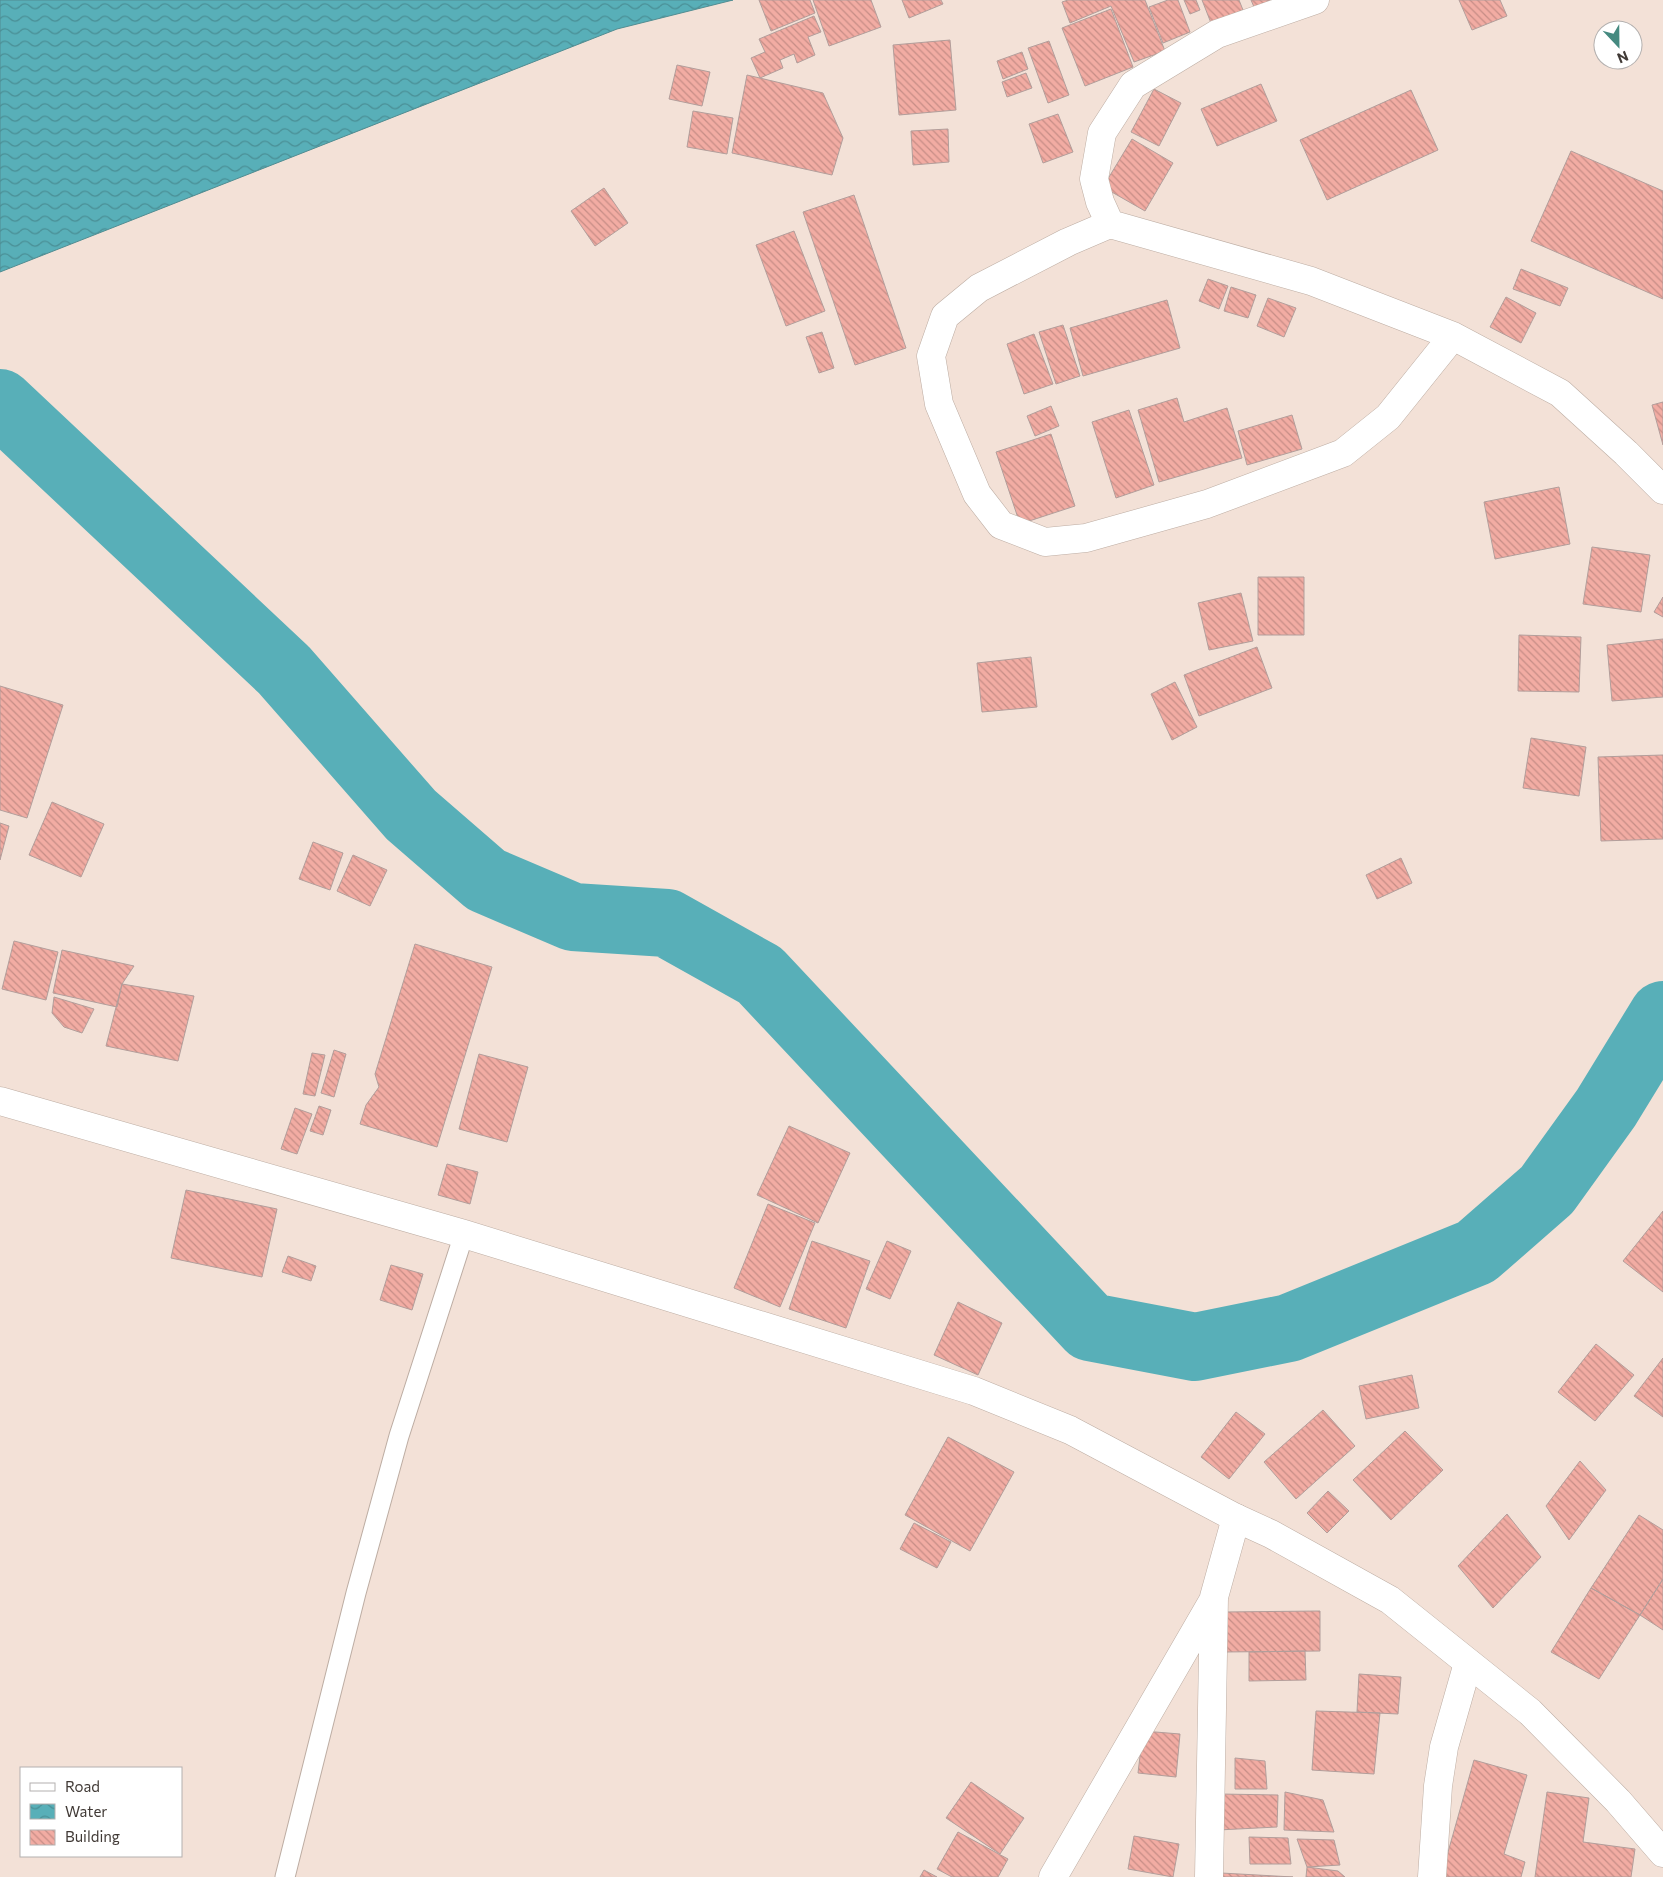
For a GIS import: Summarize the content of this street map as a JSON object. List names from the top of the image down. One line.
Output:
{"legend":["Road","Water","Building"],"north":"bottom"}
